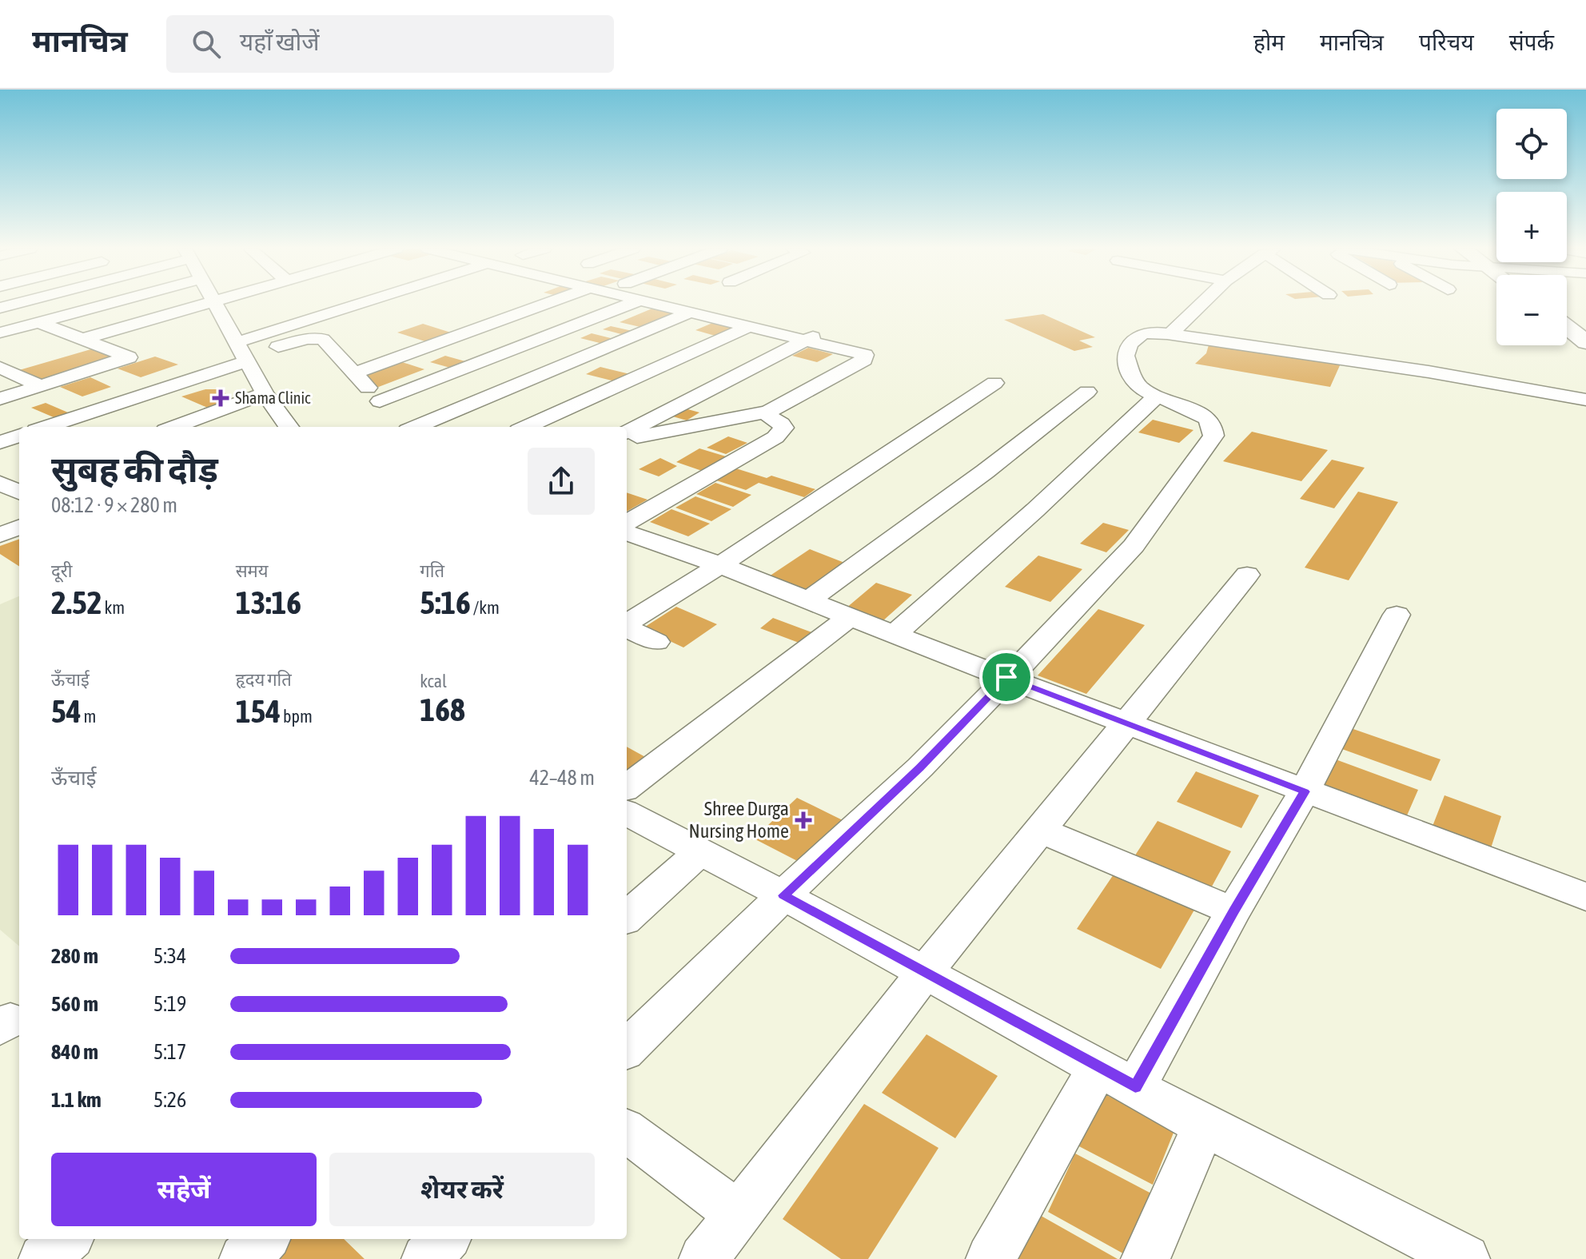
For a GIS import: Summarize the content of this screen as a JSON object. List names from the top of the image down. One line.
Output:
{"places":{"health":["Shama Clinic","Shree Durga Nursing Home"]},"page":{"header":"मानचित्र","search":"यहाँ खोजें","nav":["होम","मानचित्र","परिचय","संपर्क"],"map_buttons":["+","−"],"heading":["सुबह की दौड़","08:12 · 9 × 280 m"],"stats":[["दूरी","2.52 km"],["समय","13:16"],["गति","5:16 /km"],["ऊँचाई","54 m"],["हृदय गति","154 bpm"],["kcal","168"]],"chart":["ऊँचाई","42–48 m"],"list":[{"name":"280 m","note":"5:34"},{"name":"560 m","note":"5:19"},{"name":"840 m","note":"5:17"},{"name":"1.1 km","note":"5:26"}],"buttons":["सहेजें","शेयर करें"]}}
